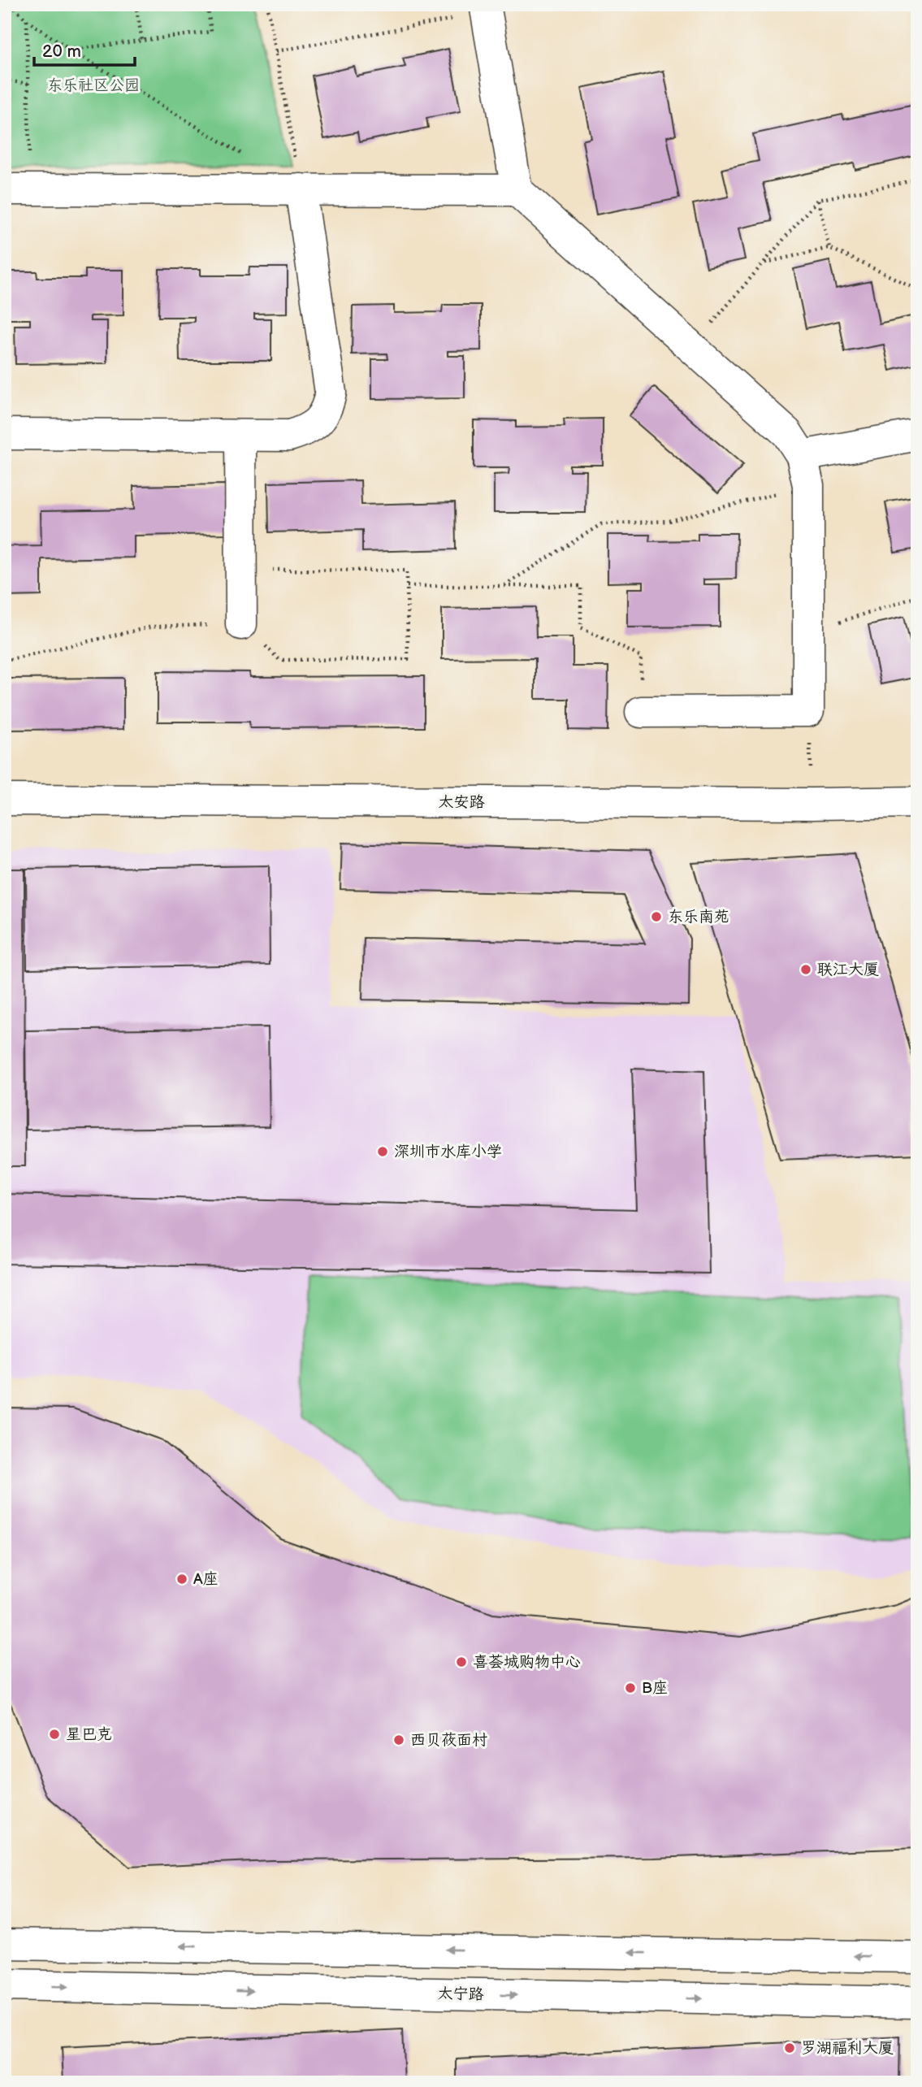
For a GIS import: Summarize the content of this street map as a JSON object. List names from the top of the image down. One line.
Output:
{"streets":{"street":["太安路","太宁路"]},"parks":["东乐社区公园"],"places":["东乐南苑","联江大厦","深圳市水库小学","A座","喜荟城购物中心","B座","星巴克","西贝莜面村","罗湖福利大厦"],"scale_bar":"20 m"}
